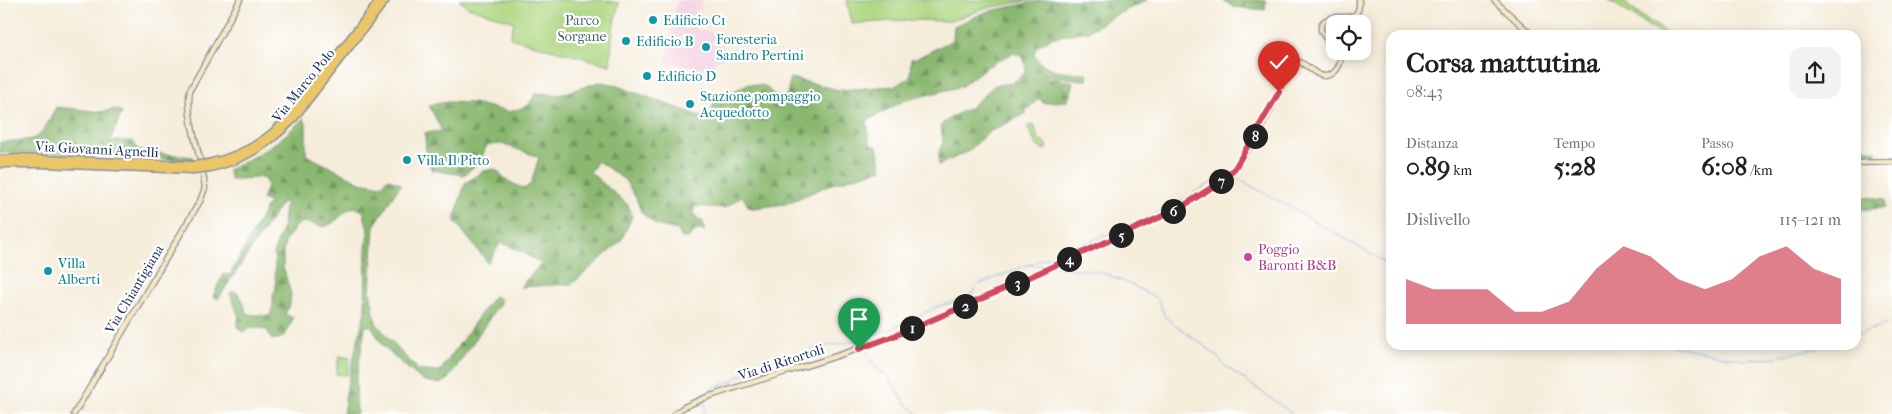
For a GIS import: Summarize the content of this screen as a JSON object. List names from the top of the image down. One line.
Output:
{"streets":{"highway":["Via Marco Polo","Via Giovanni Agnelli"],"street":["Via Chiantigiana","Via di Ritortoli"]},"crossings":[["Via Marco Polo","Via Giovanni Agnelli"]],"parks":["Parco Sorgane"],"places":["Edificio C1","Edificio B","Foresteria Sandro Pertini","Edificio D","Stazione pompaggio Acquedotto","Villa Il Pitto","Poggio Baronti B&B","Villa Alberti"],"page":{"heading":["Corsa mattutina","08:43"],"stats":[["Distanza","0.89 km"],["Tempo","5:28"],["Passo","6:08 /km"]],"pins":["8","7","6","5","4","3","2","1"],"chart":["Dislivello","115–121 m"]}}
